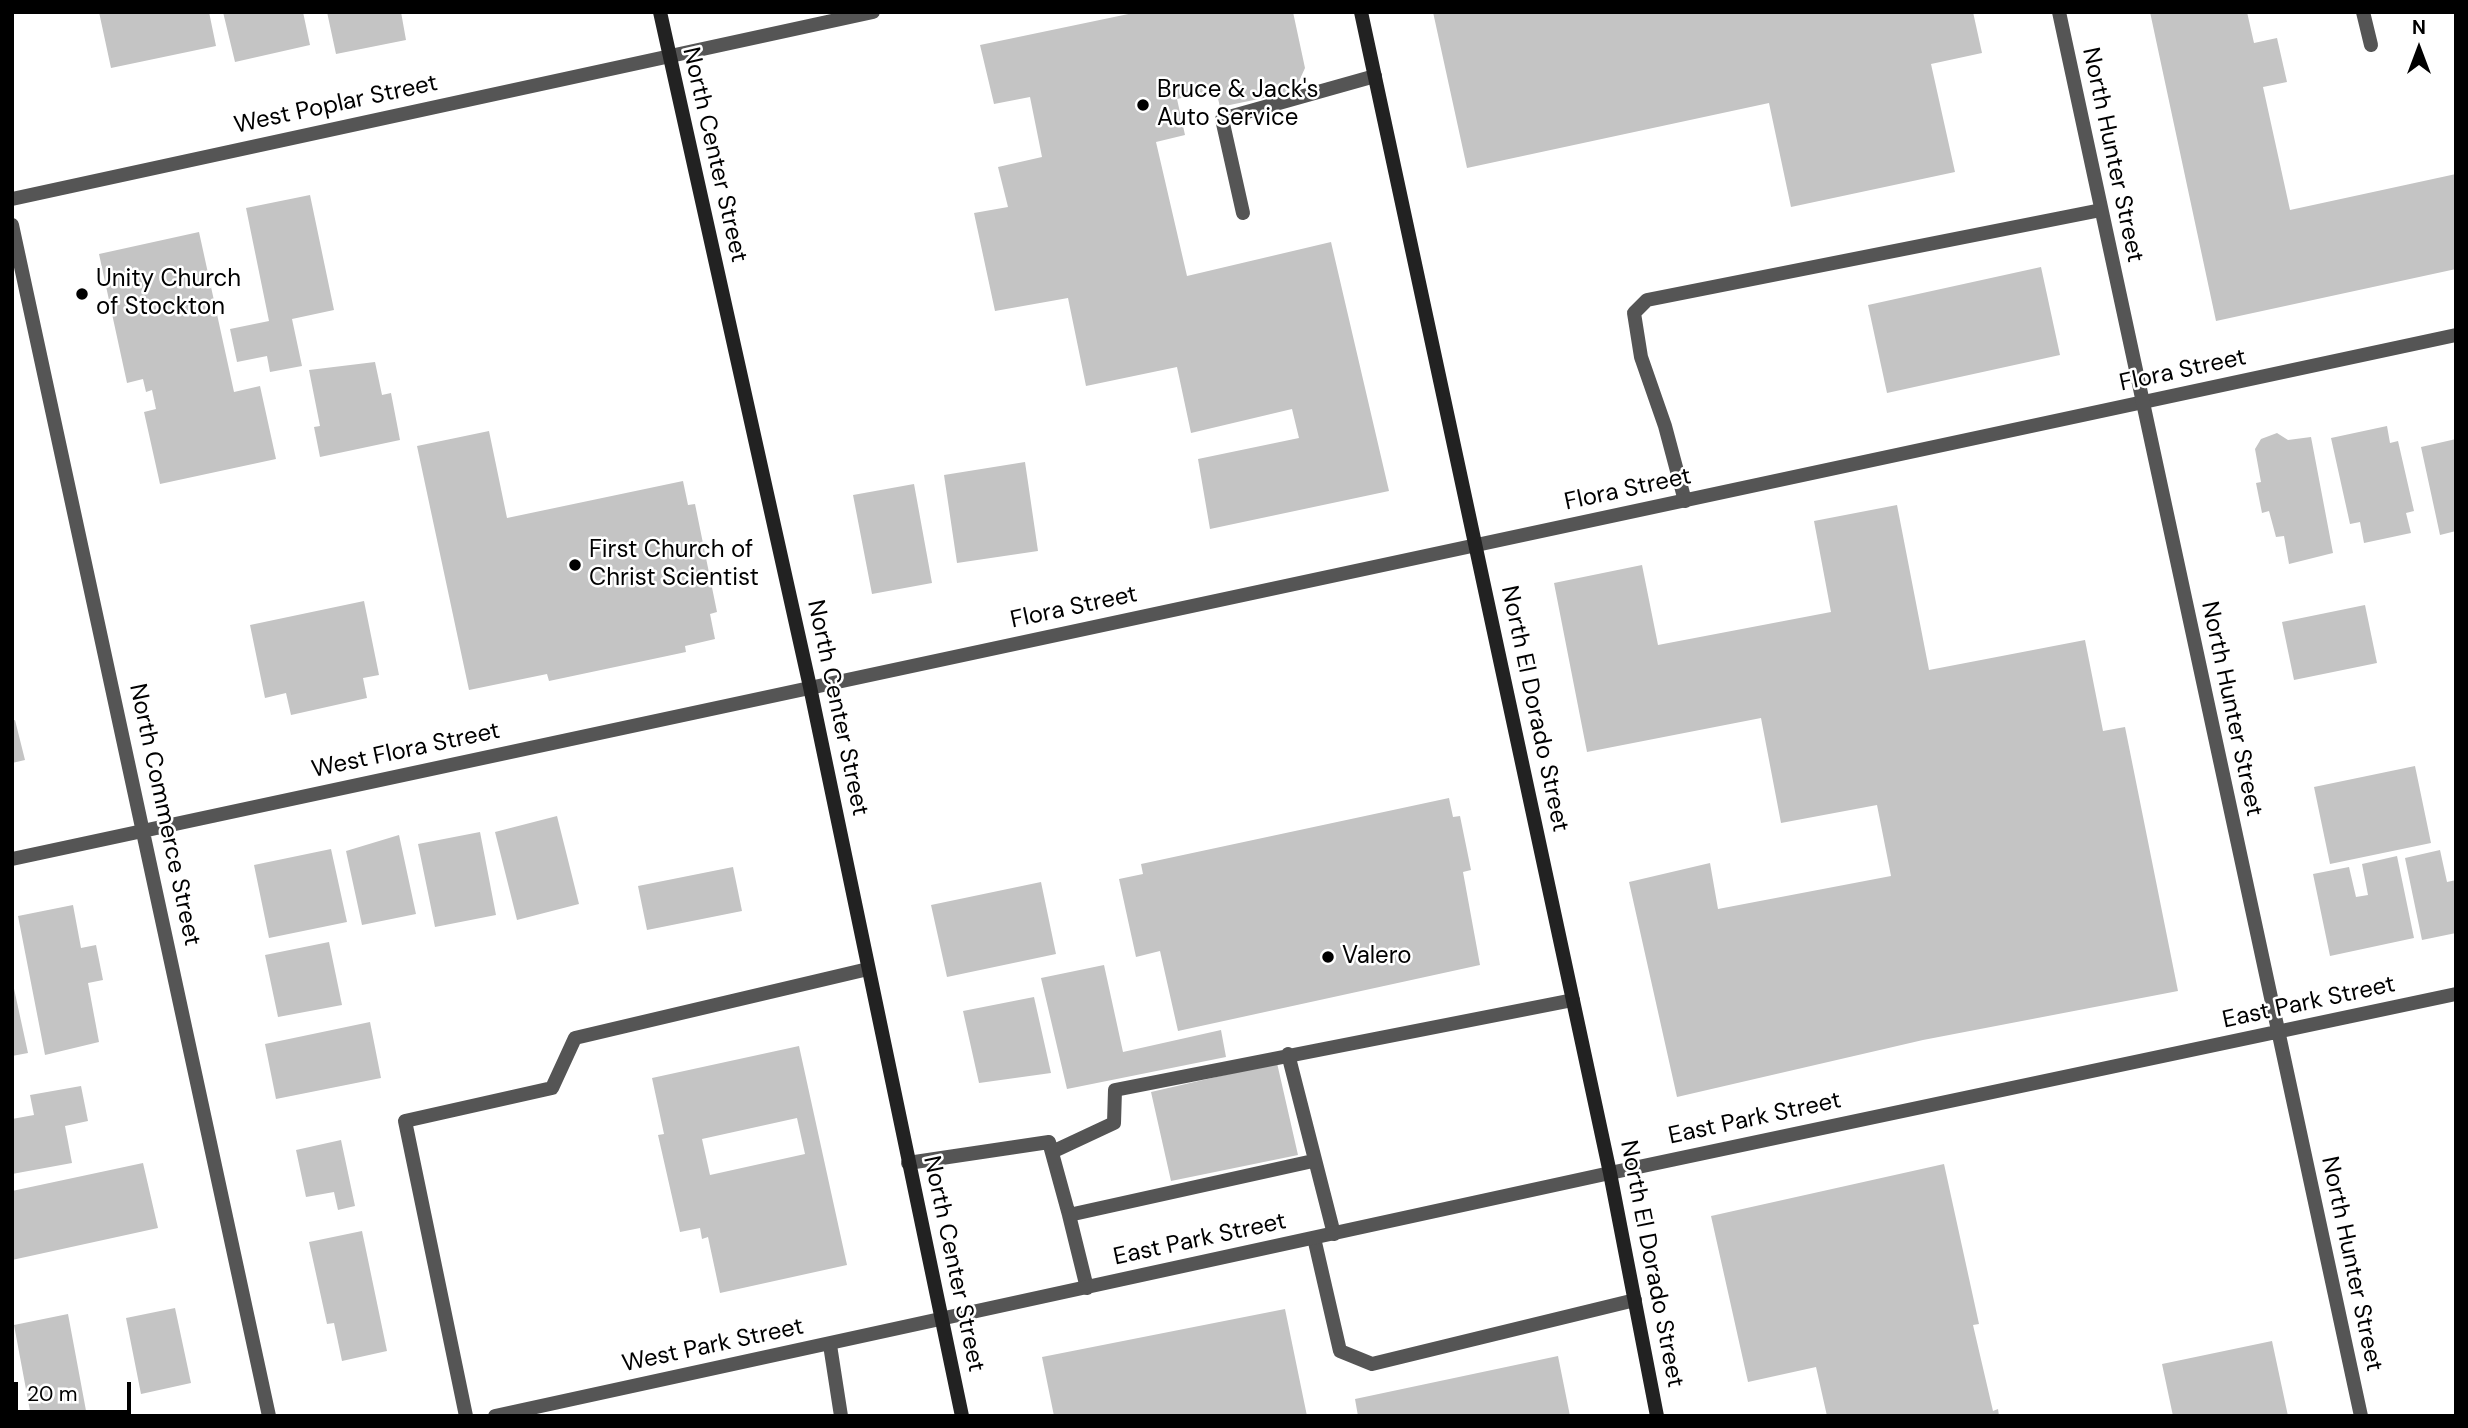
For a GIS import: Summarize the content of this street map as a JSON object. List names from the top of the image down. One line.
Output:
{"streets":{"main road":["North Center Street","North El Dorado Street"],"street":["West Poplar Street","North Hunter Street","Flora Street","West Flora Street","North Commerce Street","East Park Street","West Park Street"]},"crossings":[["West Poplar Street","North Center Street"],["North Center Street","Flora Street"],["North Center Street","West Flora Street"],["North Center Street","East Park Street"],["North Center Street","West Park Street"],["North Hunter Street","Flora Street"],["North Hunter Street","East Park Street"],["Flora Street","North El Dorado Street"],["Flora Street","West Flora Street"],["North El Dorado Street","East Park Street"],["West Flora Street","North Commerce Street"],["East Park Street","West Park Street"]],"places":["Bruce & Jack's Auto Service","Unity Church of Stockton","First Church of Christ Scientist","Valero"],"scale_bar":"20 m","north":"top"}
